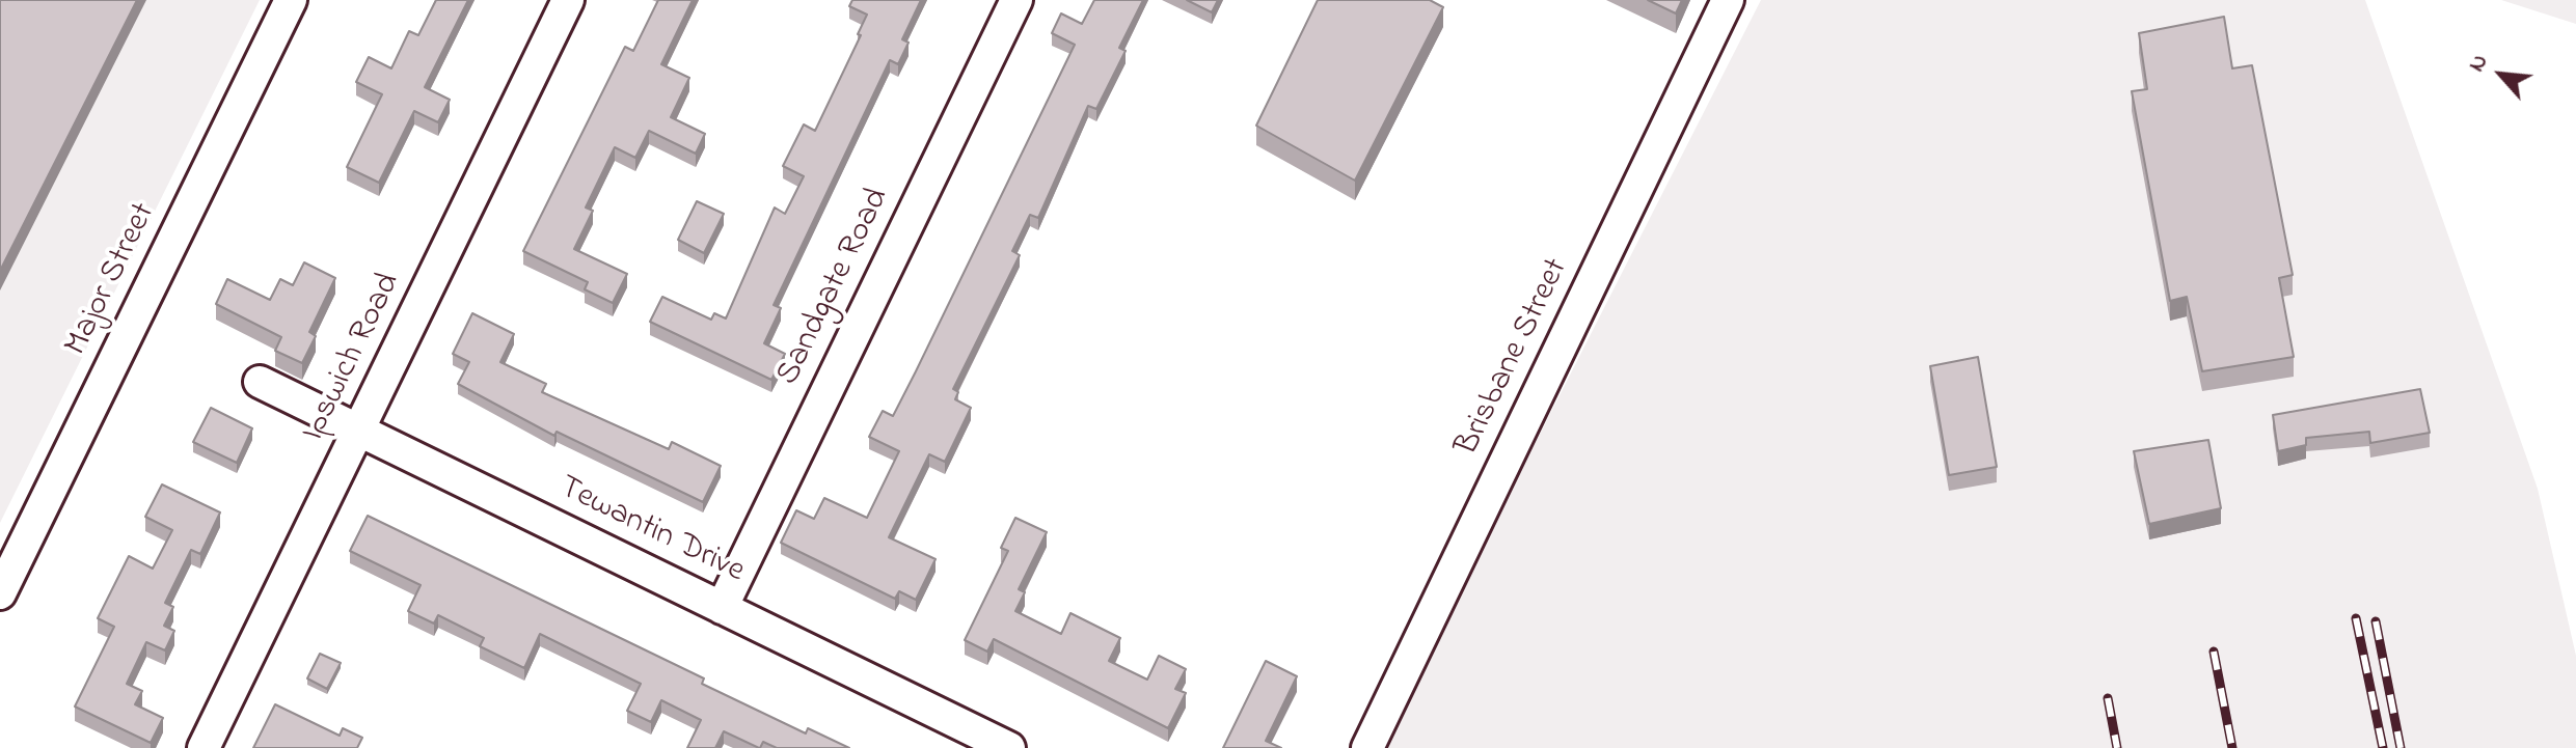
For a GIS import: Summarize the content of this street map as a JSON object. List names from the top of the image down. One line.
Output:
{"streets":{"street":["Major Street","Sandgate Road","Ipswich Road","Brisbane Street","Tewantin Drive"]},"crossings":[["Sandgate Road","Tewantin Drive"],["Ipswich Road","Tewantin Drive"]],"north":"top left"}
